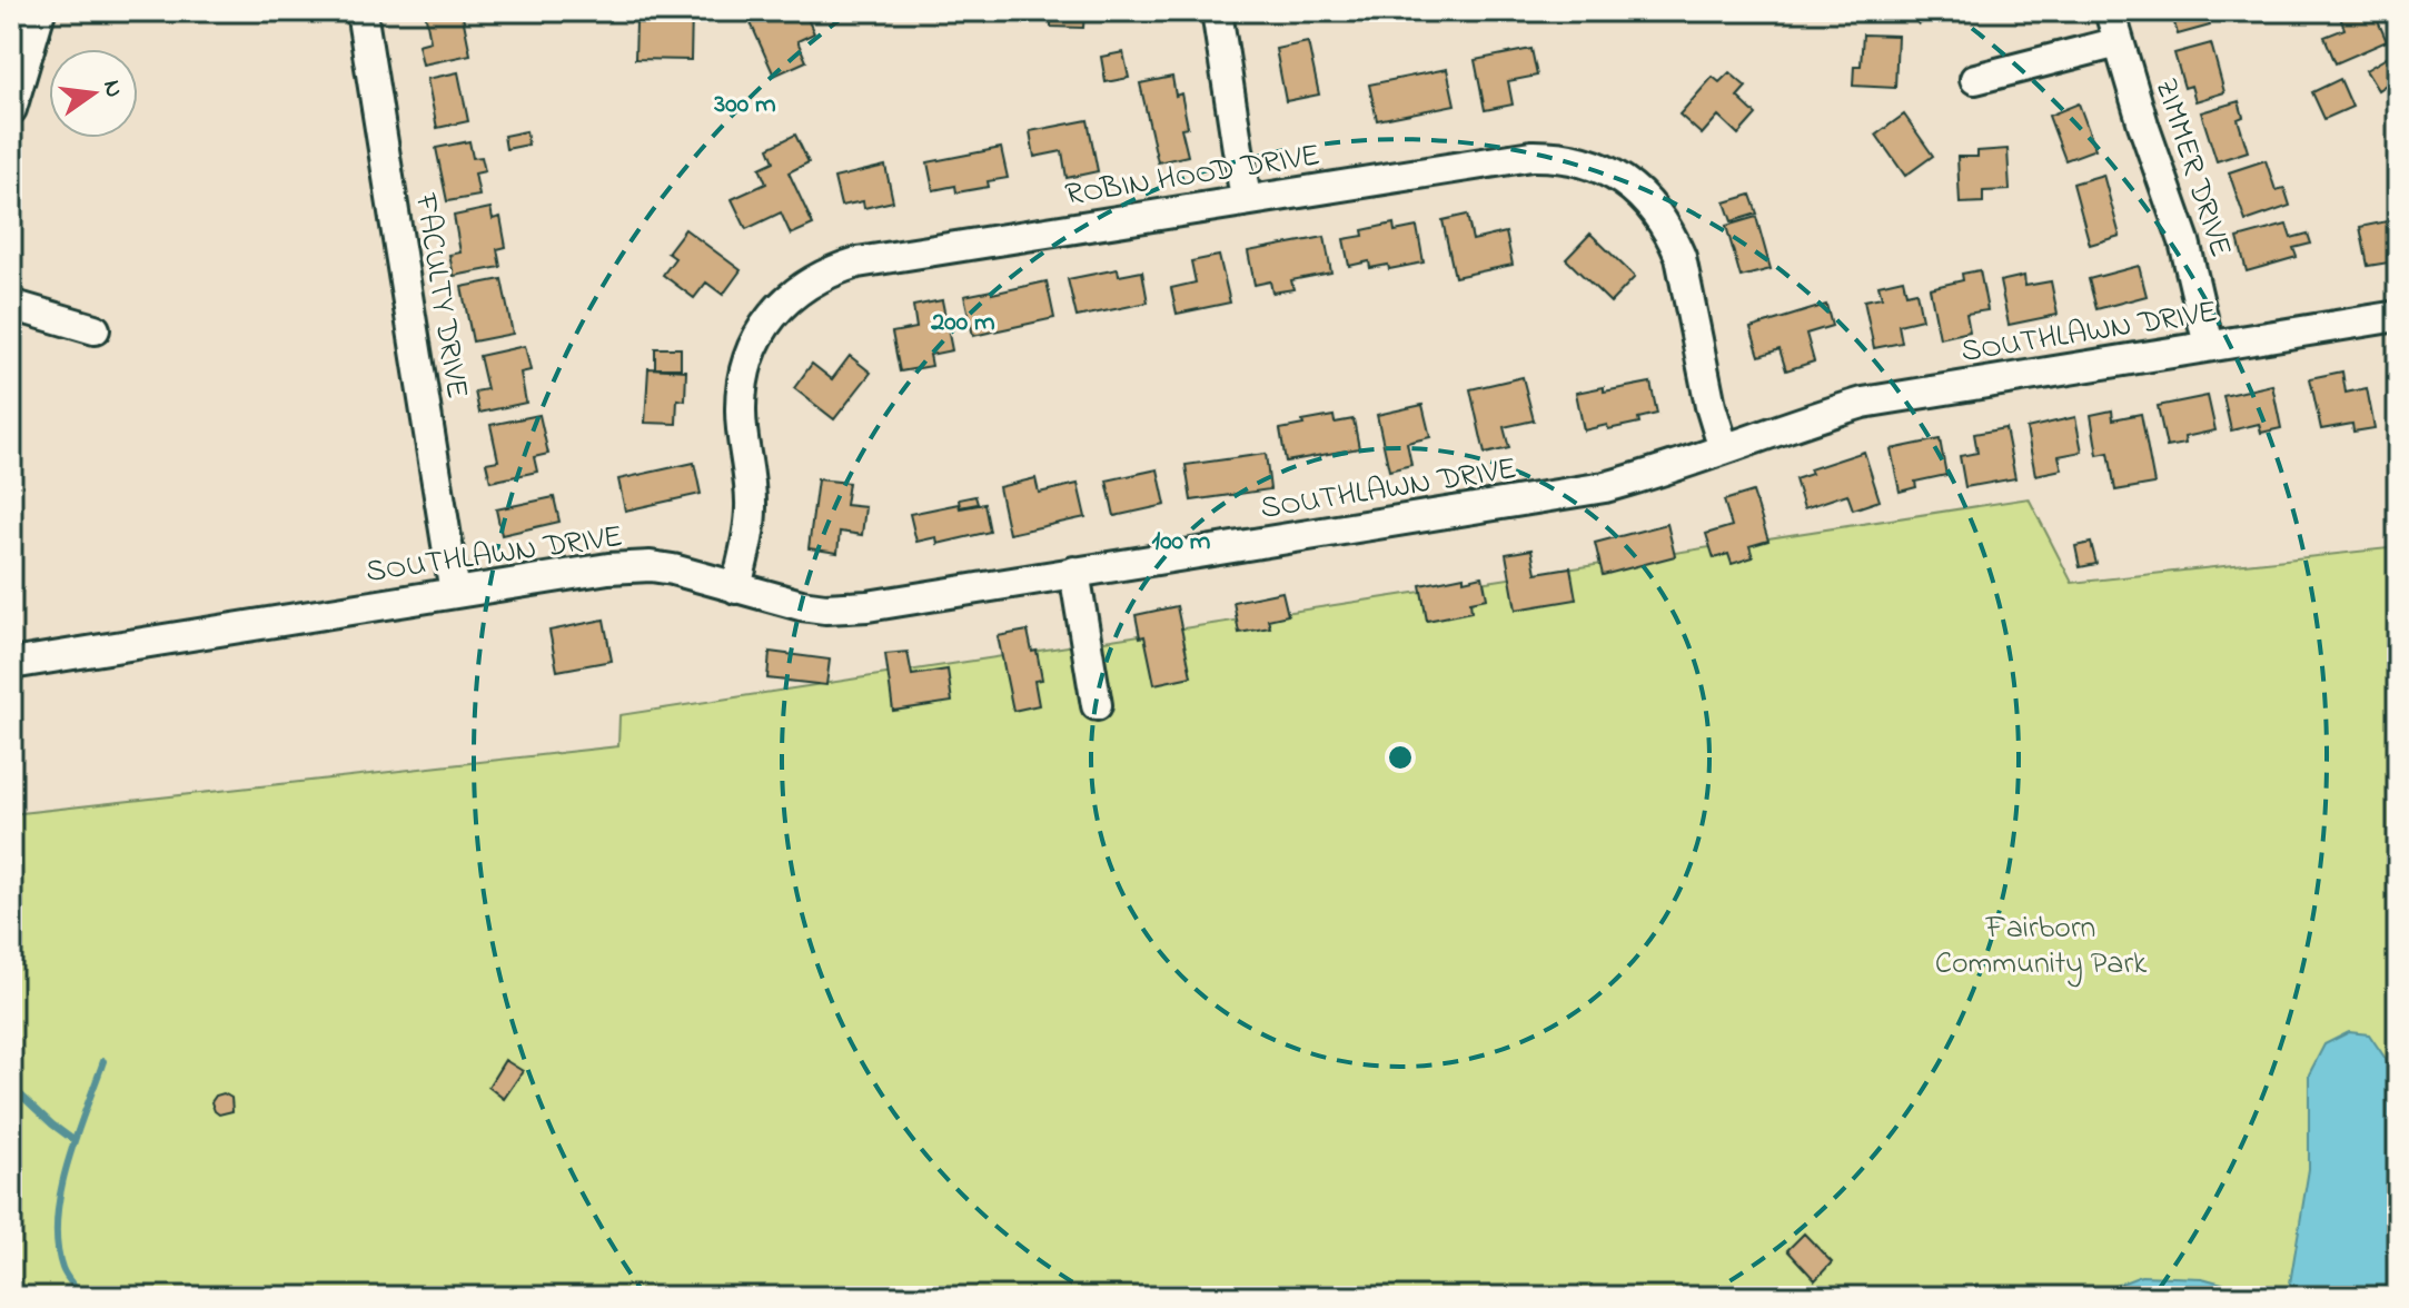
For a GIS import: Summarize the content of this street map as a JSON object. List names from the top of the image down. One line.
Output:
{"streets":{"street":["ZIMMER DRIVE","ROBIN HOOD DRIVE","FACULTY DRIVE","SOUTHLAWN DRIVE"]},"crossings":[["ZIMMER DRIVE","SOUTHLAWN DRIVE"],["ROBIN HOOD DRIVE","SOUTHLAWN DRIVE"],["FACULTY DRIVE","SOUTHLAWN DRIVE"]],"parks":["Fairborn Community Park"],"north":"right","rings":["300 m","200 m","100 m"]}
